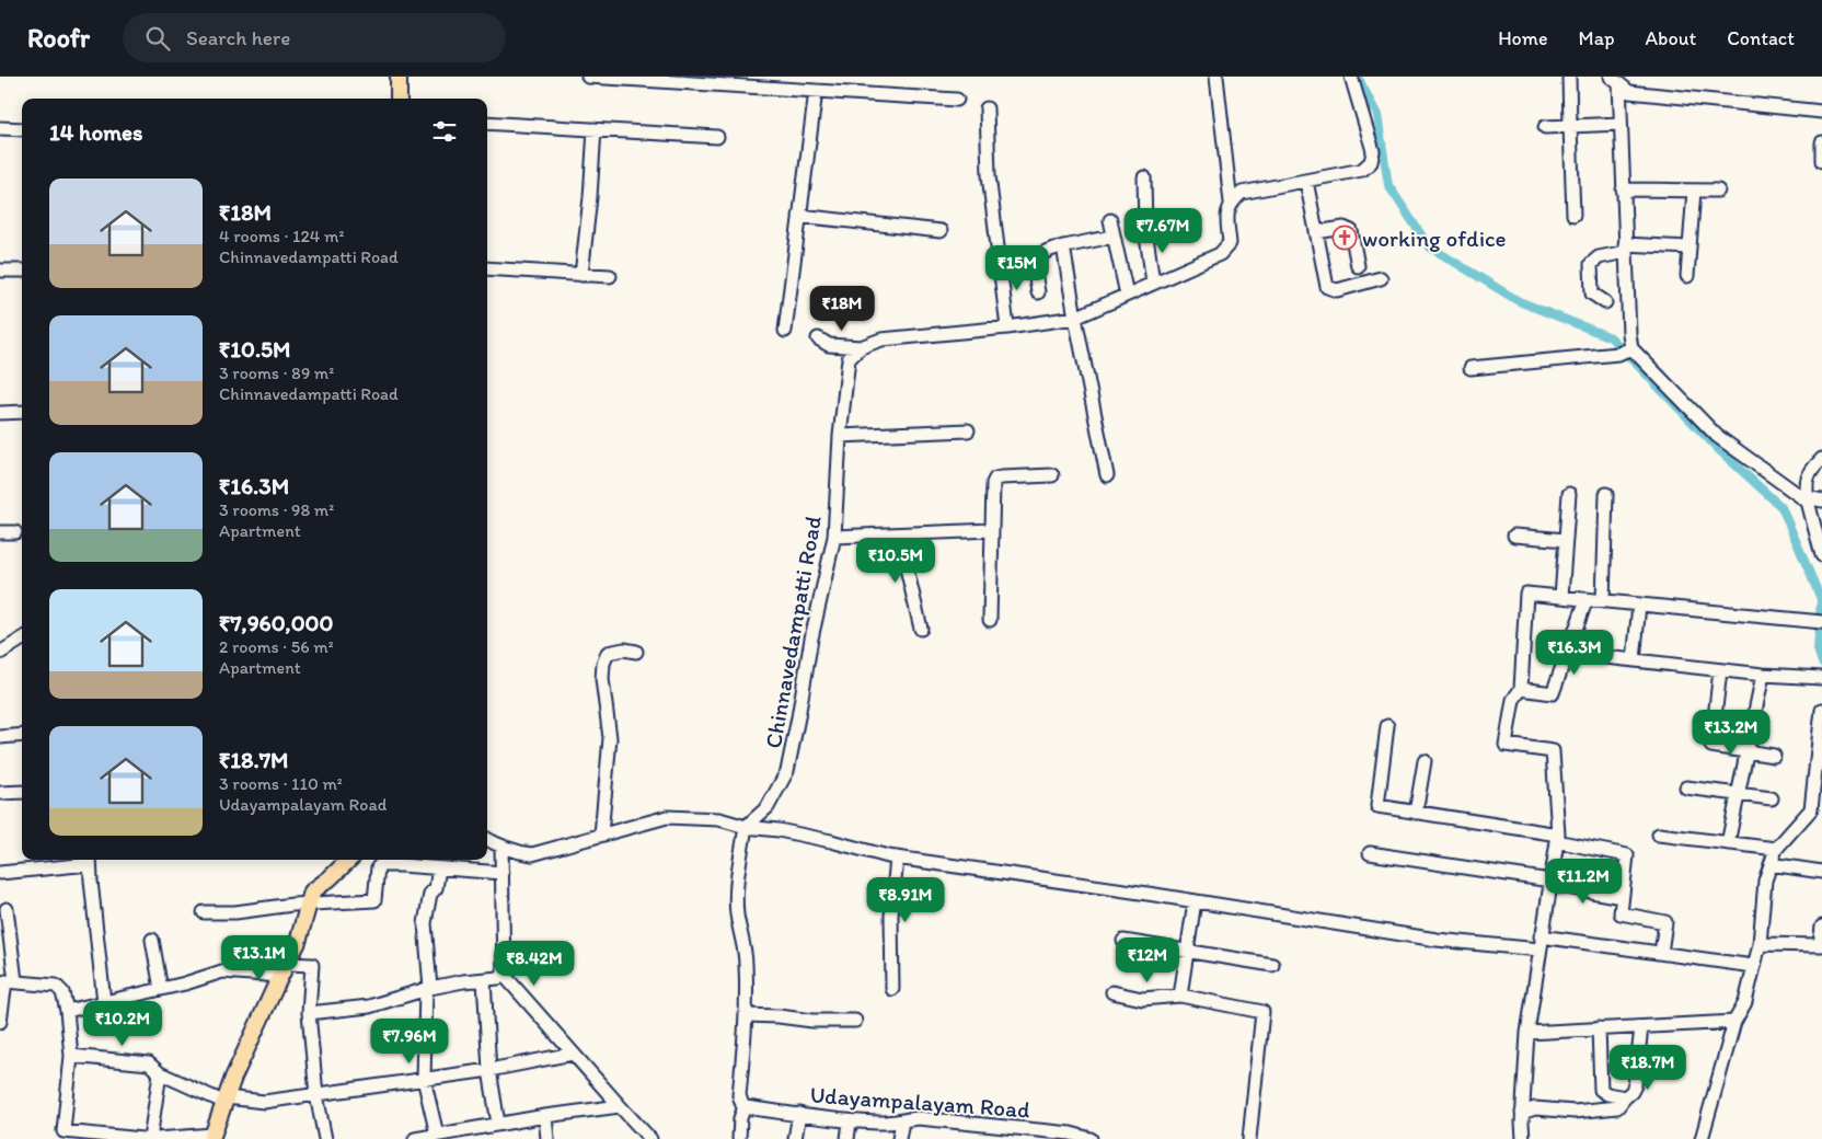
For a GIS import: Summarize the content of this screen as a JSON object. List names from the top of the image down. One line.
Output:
{"streets":{"street":["Chinnavedampatti Road","Udayampalayam Road"]},"places":{"church":["working ofdice"]},"page":{"header":"Roofr","search":"Search here","nav":["Home","Map","About","Contact"],"heading":"14 homes","list":[{"name":"₹18M","note":"4 rooms · 124 m² · Chinnavedampatti Road"},{"name":"₹10.5M","note":"3 rooms · 89 m² · Chinnavedampatti Road"},{"name":"₹16.3M","note":"3 rooms · 98 m² · Apartment"},{"name":"₹7,960,000","note":"2 rooms · 56 m² · Apartment"},{"name":"₹18.7M","note":"3 rooms · 110 m² · Udayampalayam Road"}],"price":["₹7.67M","₹15M","₹18M","₹10.5M","₹16.3M","₹13.2M","₹11.2M","₹8.91M","₹13.1M","₹12M","₹8.42M","₹10.2M","₹7.96M","₹18.7M"]}}
